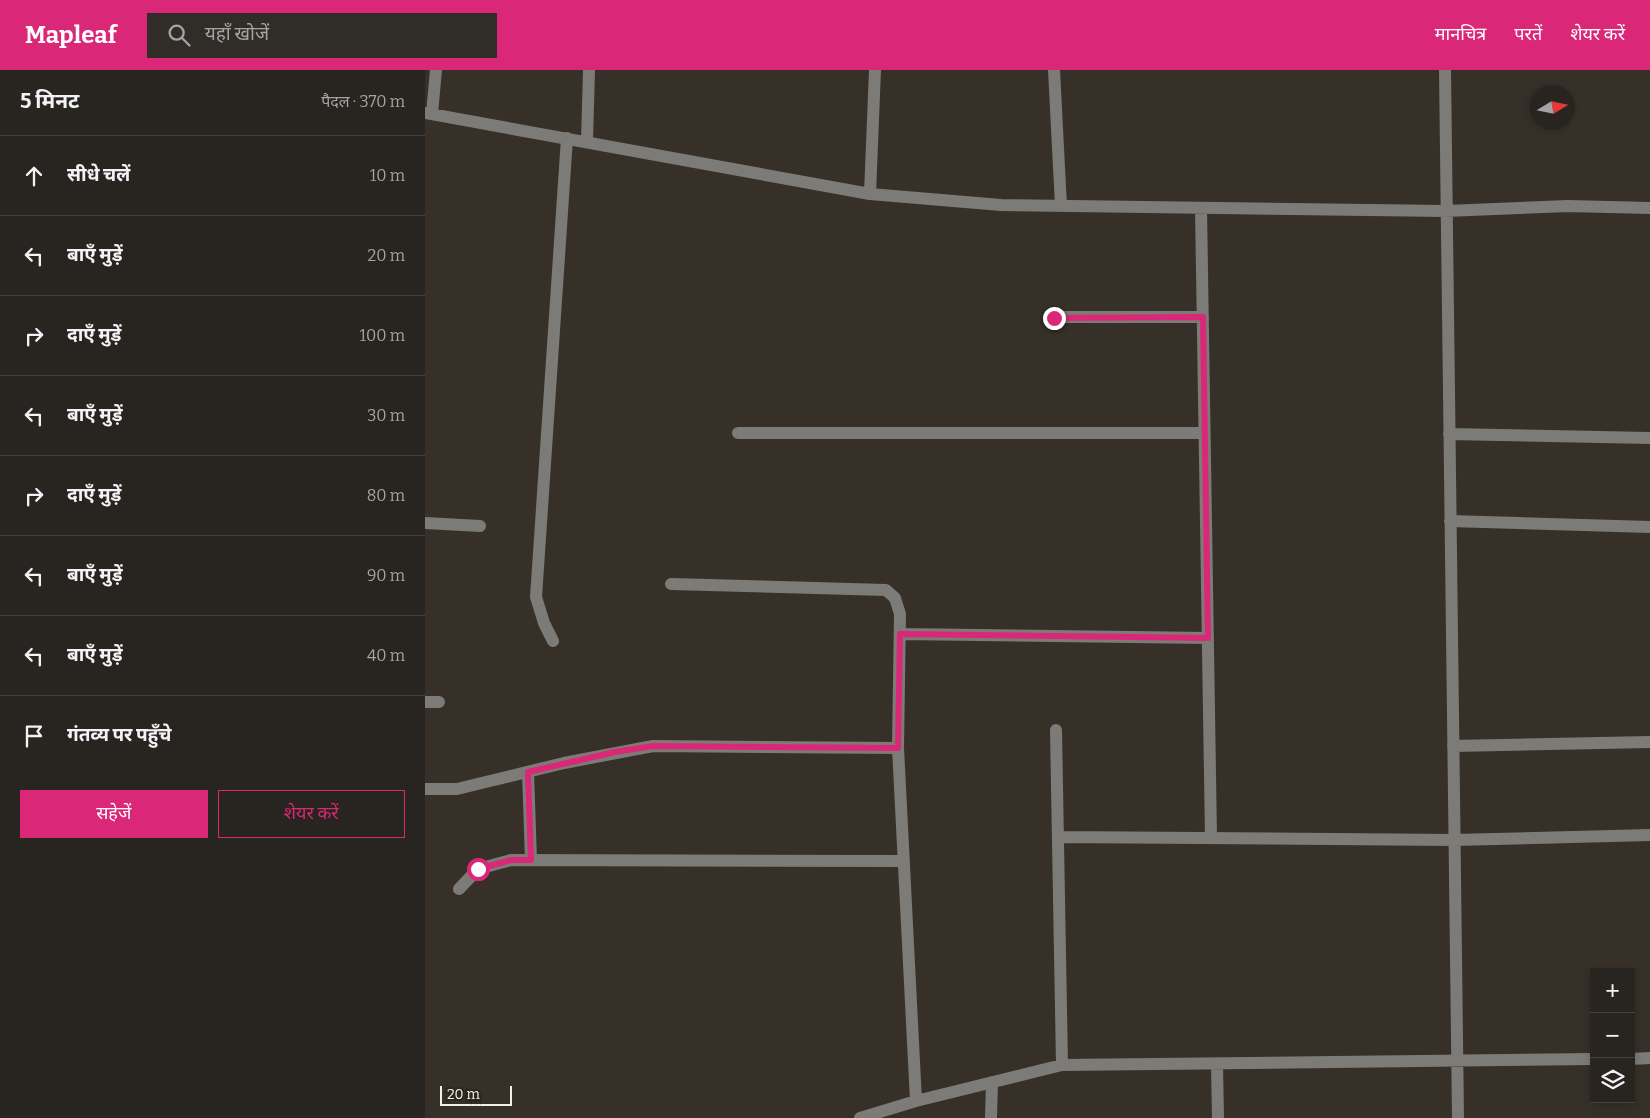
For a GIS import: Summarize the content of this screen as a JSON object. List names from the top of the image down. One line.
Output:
{"scale_bar":"20 m","north":"right","page":{"header":"Mapleaf","search":"यहाँ खोजें","nav":["मानचित्र","परतें","शेयर करें"],"heading":["5 मिनट","पैदल · 370 m"],"list":[["सीधे चलें","10 m"],["बाएँ मुड़ें","20 m"],["दाएँ मुड़ें","100 m"],["बाएँ मुड़ें","30 m"],["दाएँ मुड़ें","80 m"],["बाएँ मुड़ें","90 m"],["बाएँ मुड़ें","40 m"],"गंतव्य पर पहुँचे"],"buttons":["सहेजें","शेयर करें"],"map_buttons":["+","−"],"scale":"20 m"}}
